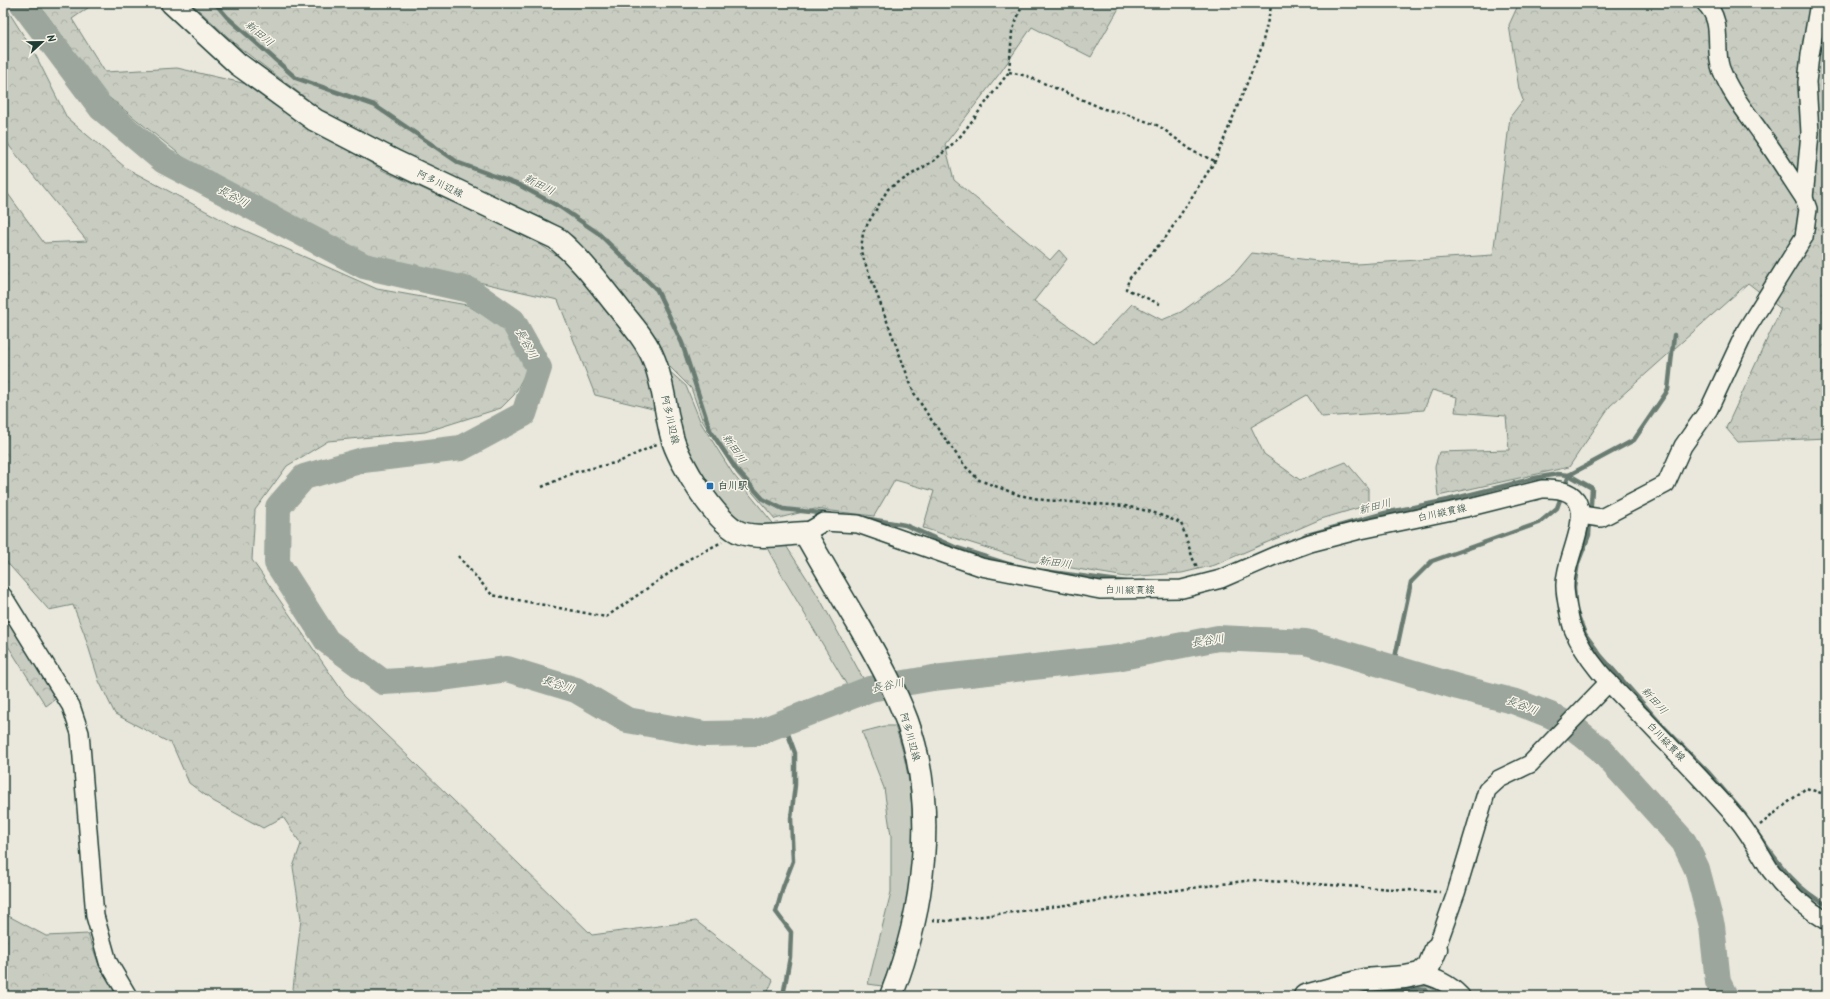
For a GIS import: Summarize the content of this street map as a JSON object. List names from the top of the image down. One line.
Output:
{"streets":{"main road":["阿多川辺線"],"street":["白川縦貫線"]},"crossings":[["阿多川辺線","白川縦貫線"]],"water":["新田川","長谷川"],"places":{"transit":["白川駅"]},"north":"right"}
